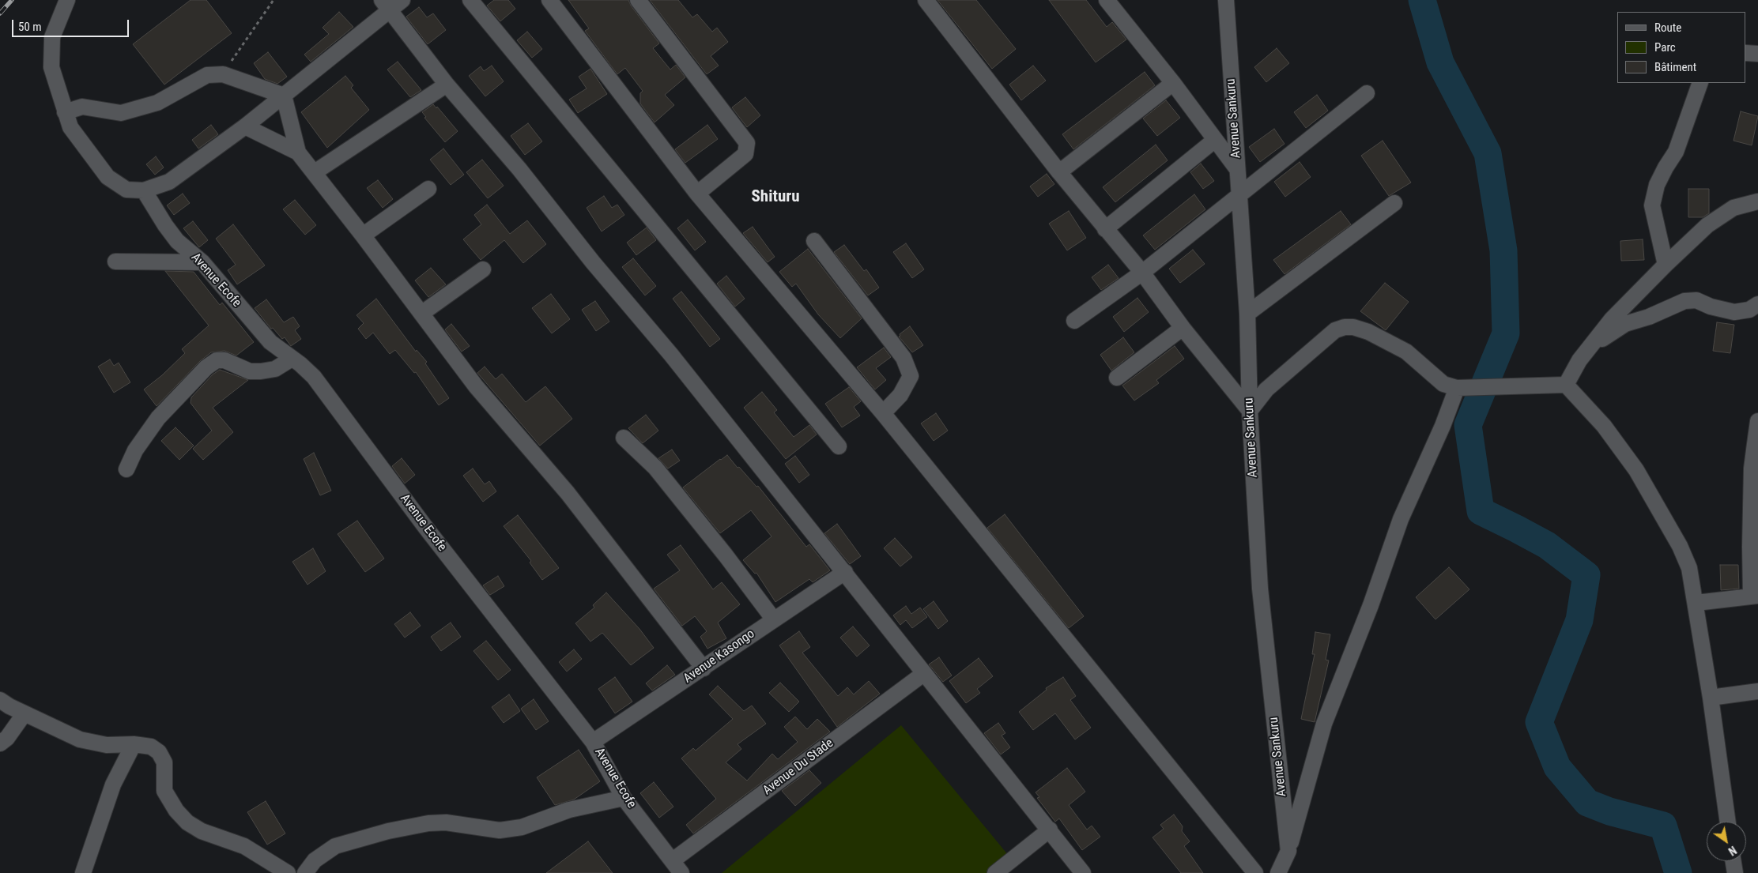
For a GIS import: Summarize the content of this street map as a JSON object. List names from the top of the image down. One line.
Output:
{"streets":{"street":["Avenue Sankuru","Avenue Ecofe","Avenue Kasongo","Avenue Du Stade"]},"crossings":[["Avenue Ecofe","Avenue Kasongo"],["Avenue Ecofe","Avenue Du Stade"]],"districts":["Shituru"],"legend":["Route","Parc","Bâtiment"],"scale_bar":"50 m","north":"bottom right"}
